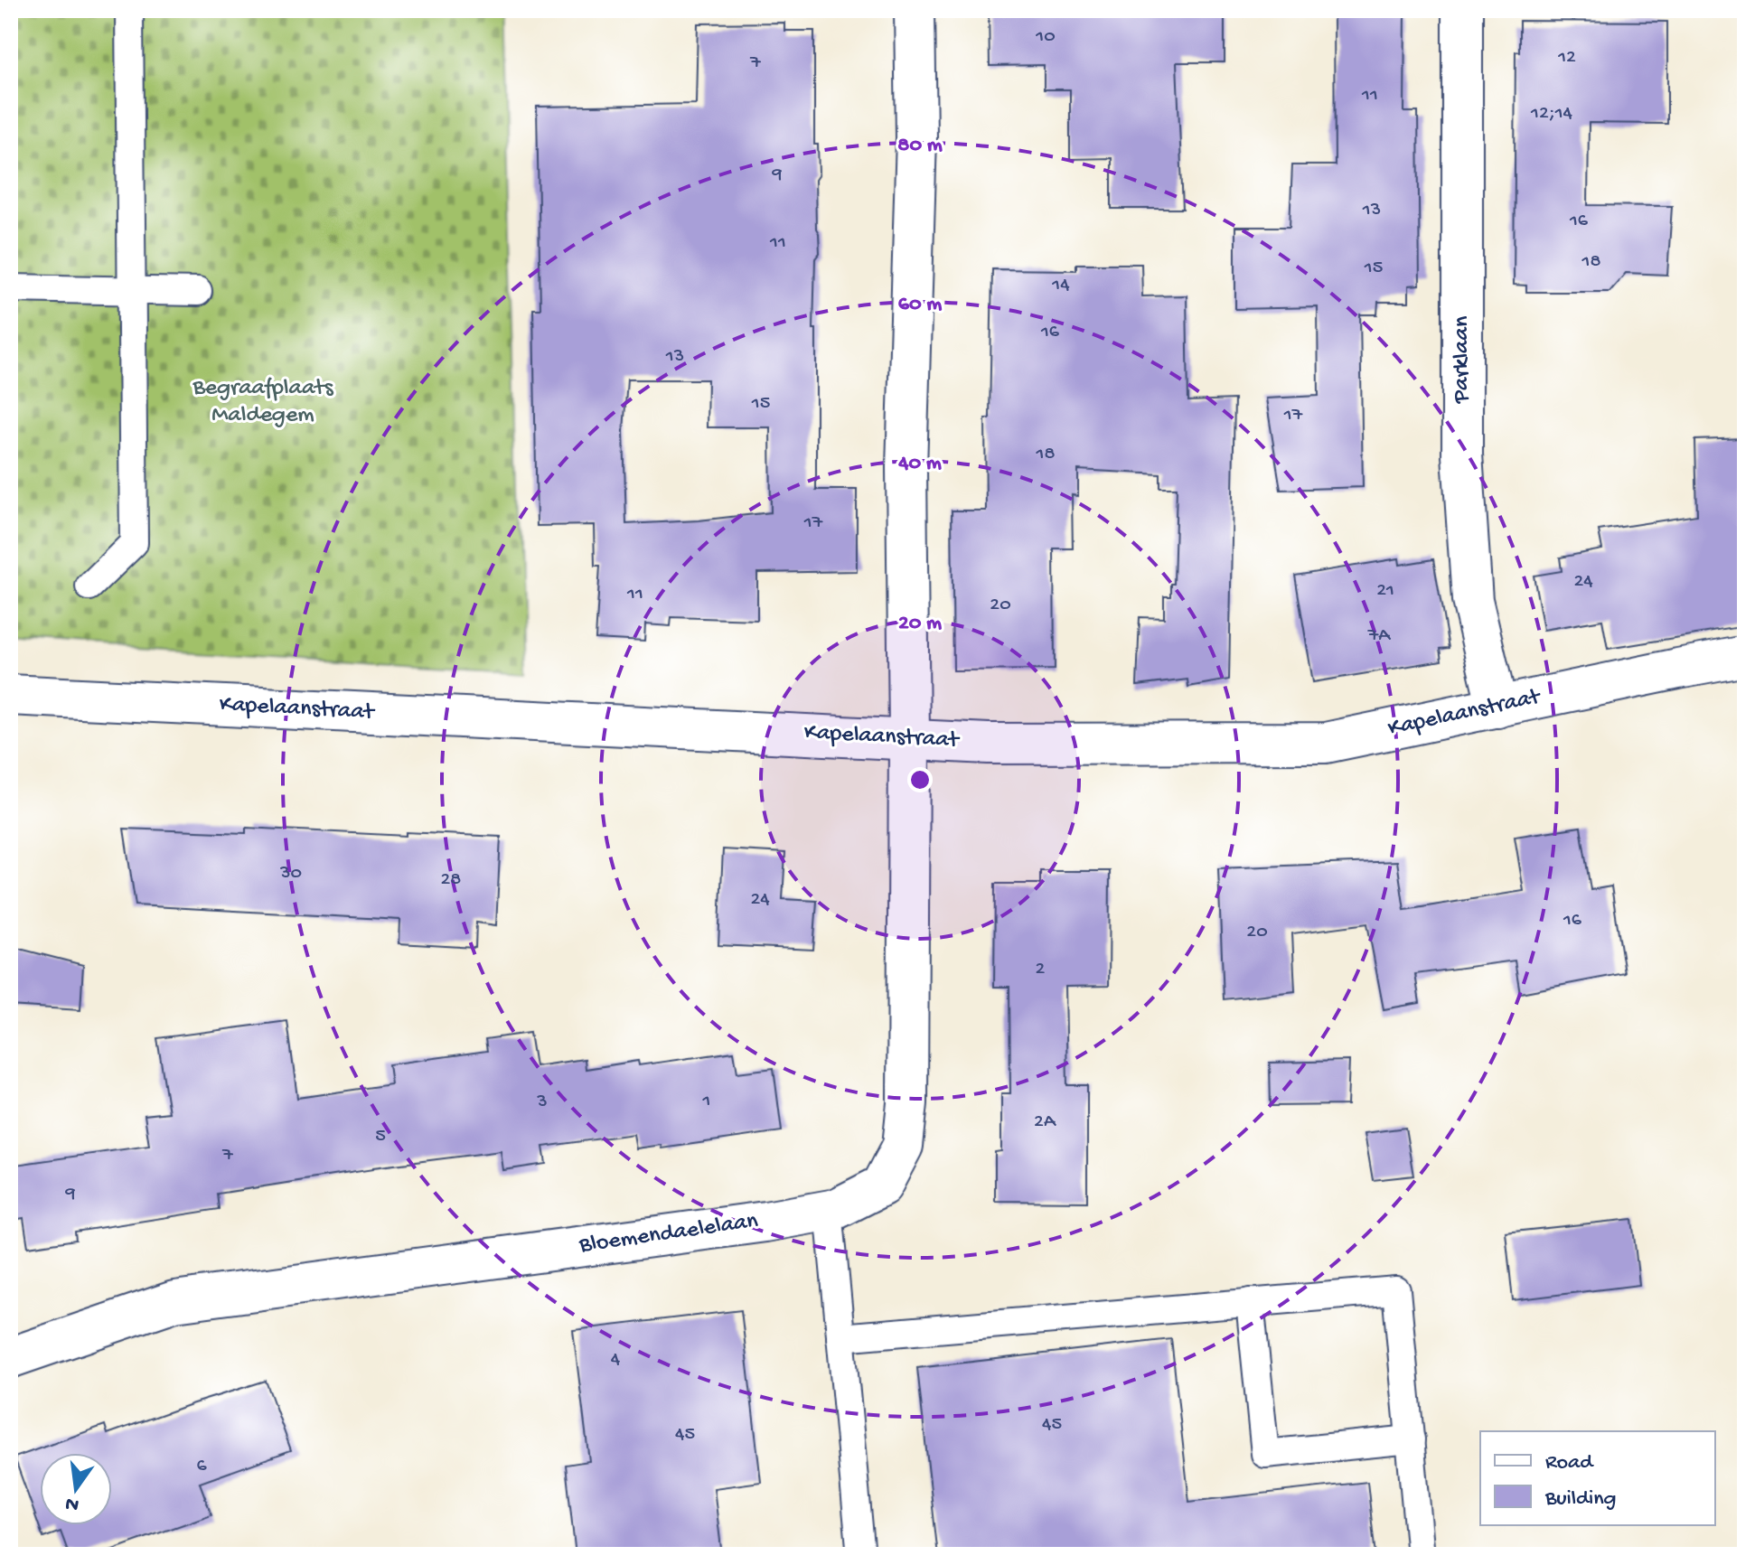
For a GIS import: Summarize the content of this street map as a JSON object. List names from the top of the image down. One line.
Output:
{"streets":{"street":["Parklaan","Kapelaanstraat","Bloemendaelelaan"]},"crossings":[["Parklaan","Kapelaanstraat"],["Kapelaanstraat","Bloemendaelelaan"]],"parks":["Begraafplaats Maldegem"],"house_numbers":["10","12","7","11","12;14","9","13","16","11","18","15","14","16","13","15","17","18","17","24","21","11","20","7A","30","28","24","16","20","2","1","3","2A","5","7","9","4","45","45","6"],"legend":["Road","Building"],"north":"bottom","rings":["80 m","60 m","40 m","20 m"]}
